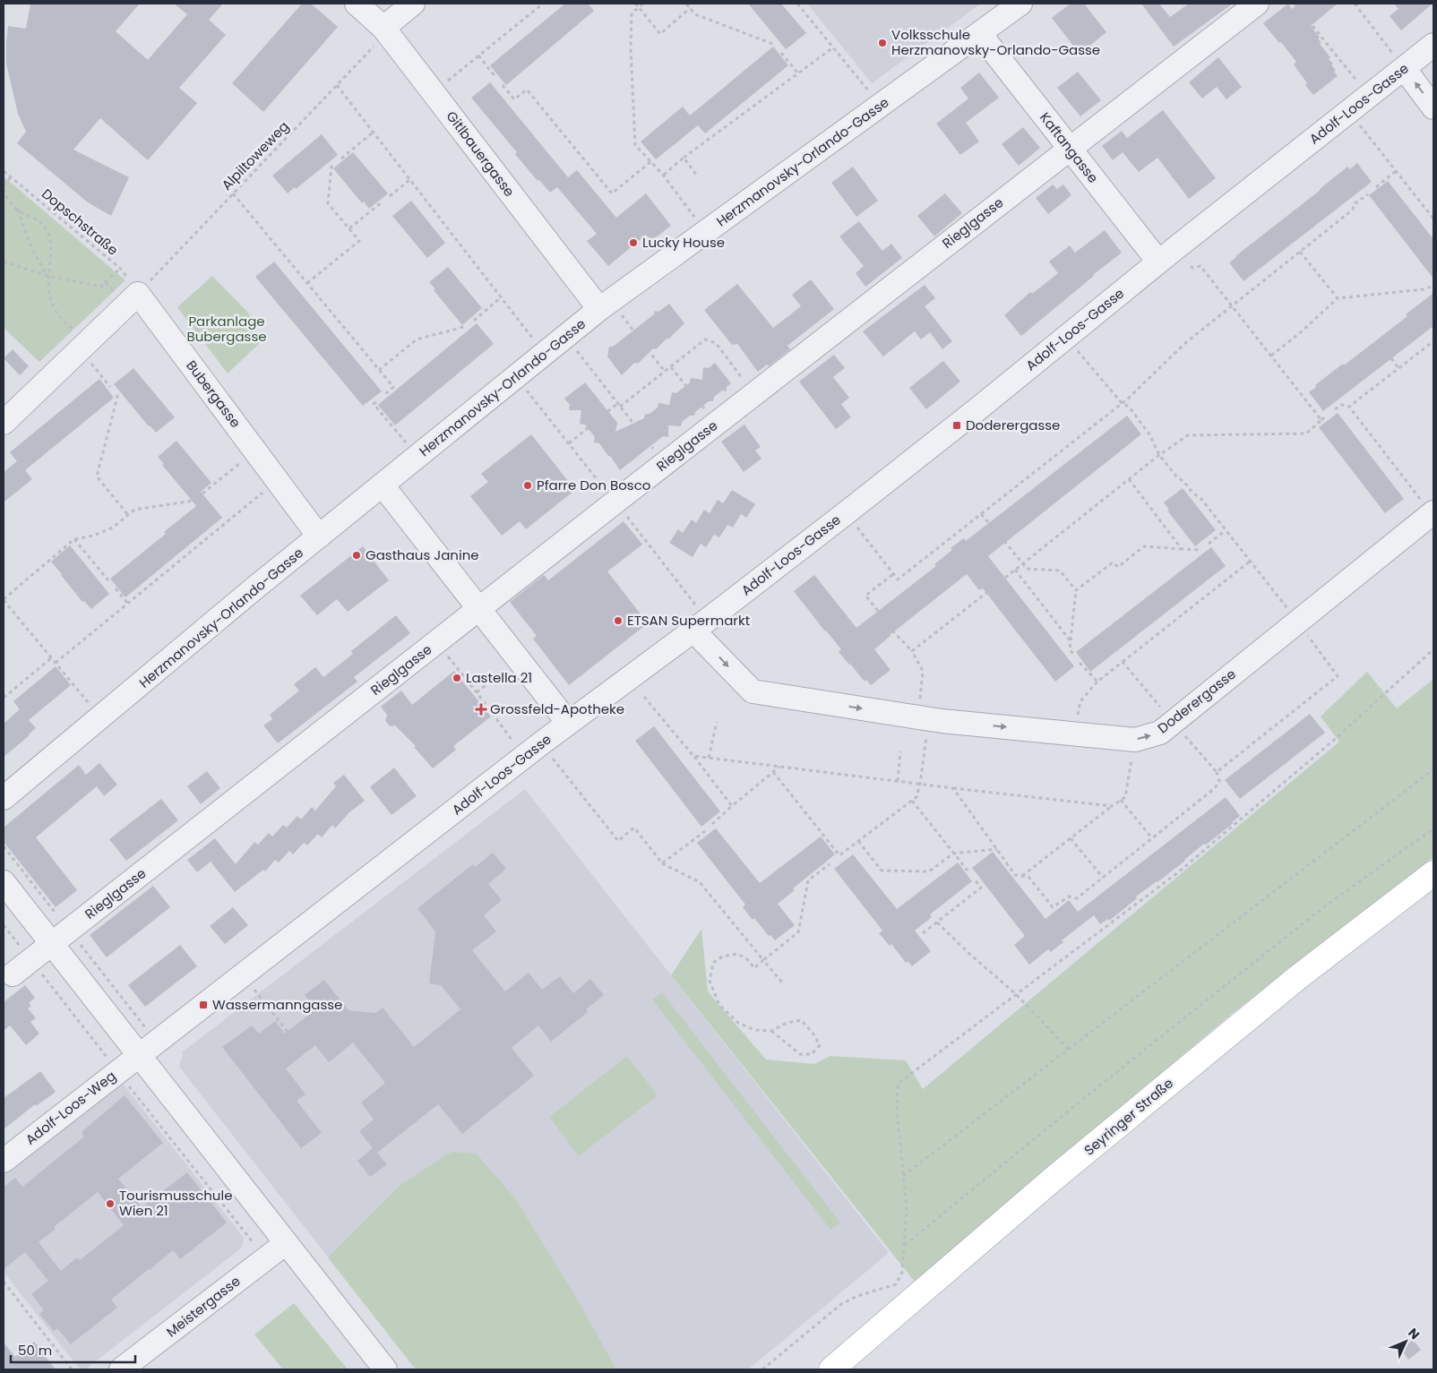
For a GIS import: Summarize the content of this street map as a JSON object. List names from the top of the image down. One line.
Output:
{"streets":{"main road":["Seyringer Straße"],"street":["Adolf-Loos-Gasse","Kaftangasse","Gitlbauergasse","Herzmanovsky-Orlando-Gasse","Rieglgasse","Bubergasse","Doderergasse","Adolf-Loos-Weg","Meistergasse"],"path":["Alpiltoweweg","Dopschstraße"]},"crossings":[["Adolf-Loos-Gasse","Kaftangasse"],["Adolf-Loos-Gasse","Doderergasse"],["Adolf-Loos-Gasse","Adolf-Loos-Weg"],["Kaftangasse","Herzmanovsky-Orlando-Gasse"],["Kaftangasse","Rieglgasse"],["Gitlbauergasse","Alpiltoweweg"],["Gitlbauergasse","Herzmanovsky-Orlando-Gasse"],["Alpiltoweweg","Dopschstraße"],["Alpiltoweweg","Bubergasse"],["Herzmanovsky-Orlando-Gasse","Bubergasse"],["Dopschstraße","Bubergasse"]],"one_way":["Doderergasse"],"parks":["Parkanlage Bubergasse"],"places":{"other":["Volksschule Herzmanovsky-Orlando-Gasse","Lucky House","Pfarre Don Bosco","Gasthaus Janine","ETSAN Supermarkt","Lastella 21","Tourismusschule Wien 21"],"transit":["Doderergasse","Wassermanngasse"],"health":["Grossfeld-Apotheke"]},"scale_bar":"50 m","north":"top right"}
